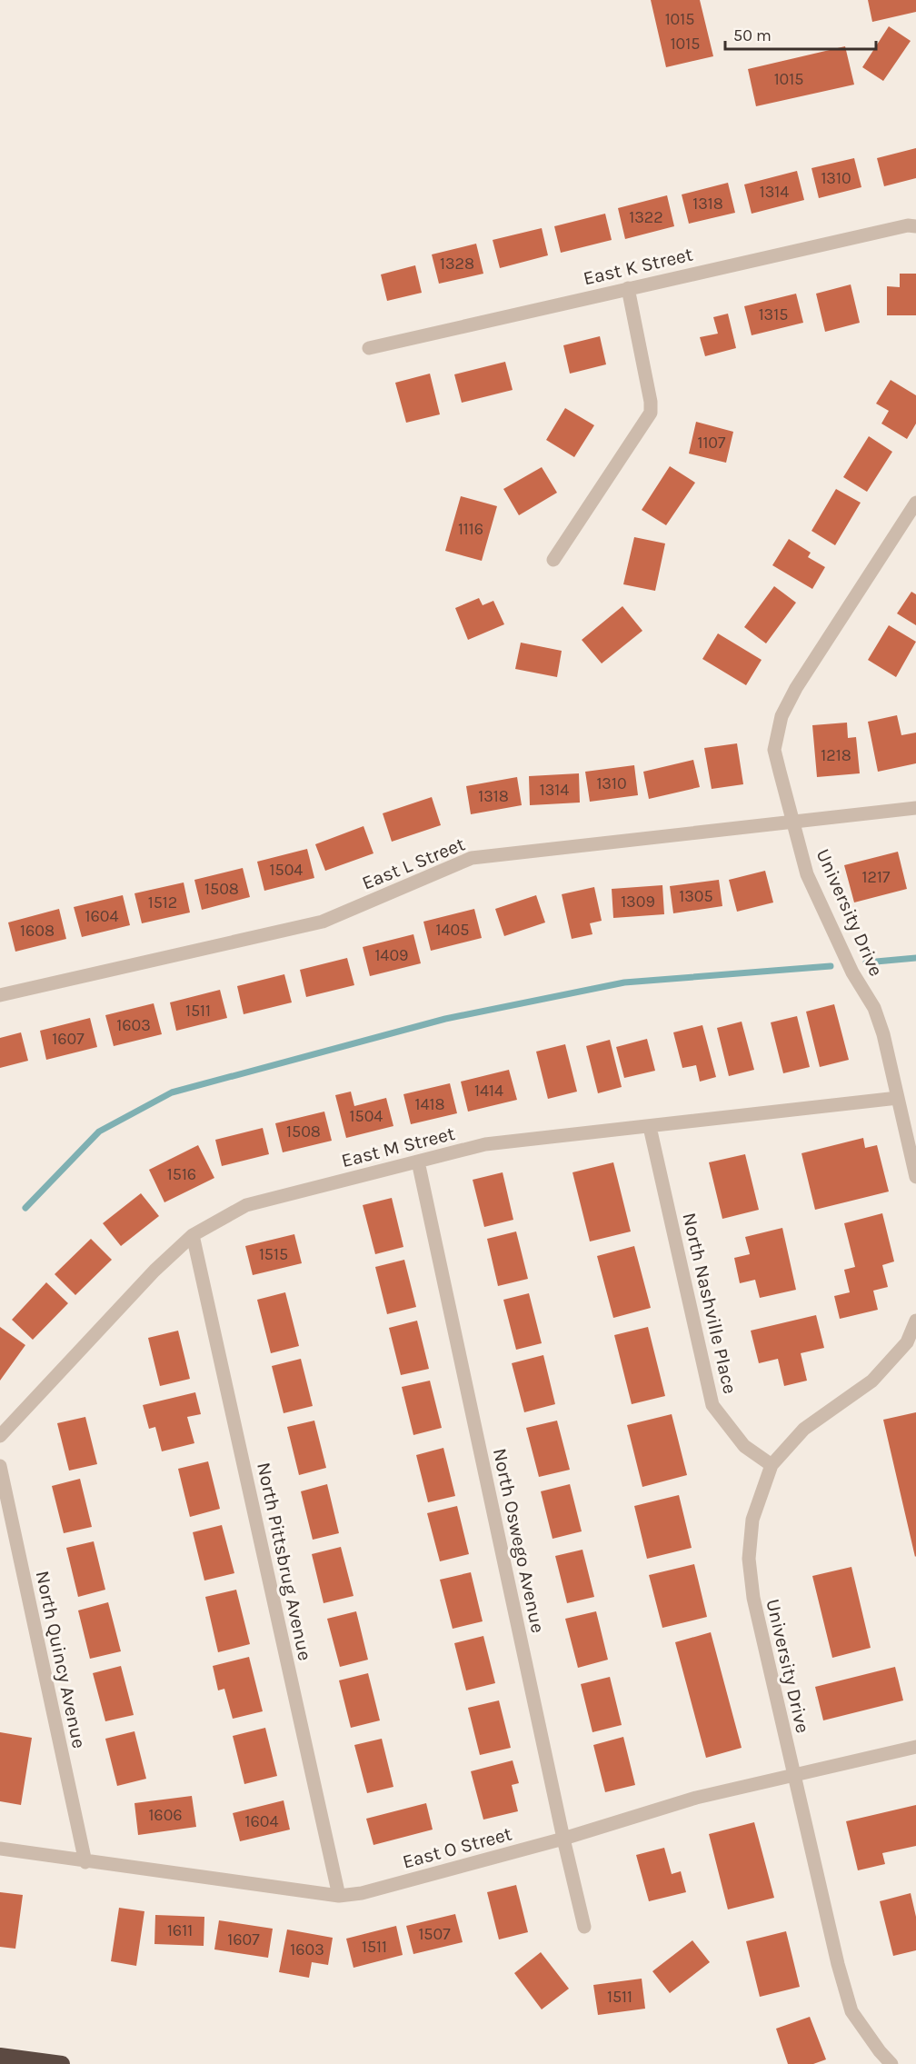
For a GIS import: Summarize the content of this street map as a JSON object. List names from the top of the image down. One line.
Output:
{"streets":{"street":["East K Street","East L Street","University Drive","East M Street","North Nashville Place","North Oswego Avenue","North Pittsbrug Avenue","North Quincy Avenue","East O Street"]},"crossings":[["East L Street","University Drive"],["University Drive","East M Street"],["University Drive","North Nashville Place"],["University Drive","East O Street"],["East M Street","North Nashville Place"],["East M Street","North Oswego Avenue"],["East M Street","North Pittsbrug Avenue"],["North Oswego Avenue","East O Street"],["North Pittsbrug Avenue","East O Street"],["North Quincy Avenue","East O Street"]],"house_numbers":["1015","1015","1015","1310","1314","1318","1322","1328","1315","1107","1116","1218","1310","1314","1318","1504","1217","1508","1305","1309","1512","1604","1405","1608","1409","1511","1603","1607","1414","1418","1504","1508","1516","1515","1606","1604","1611","1507","1607","1511","1603","1511"],"scale_bar":"50 m"}
